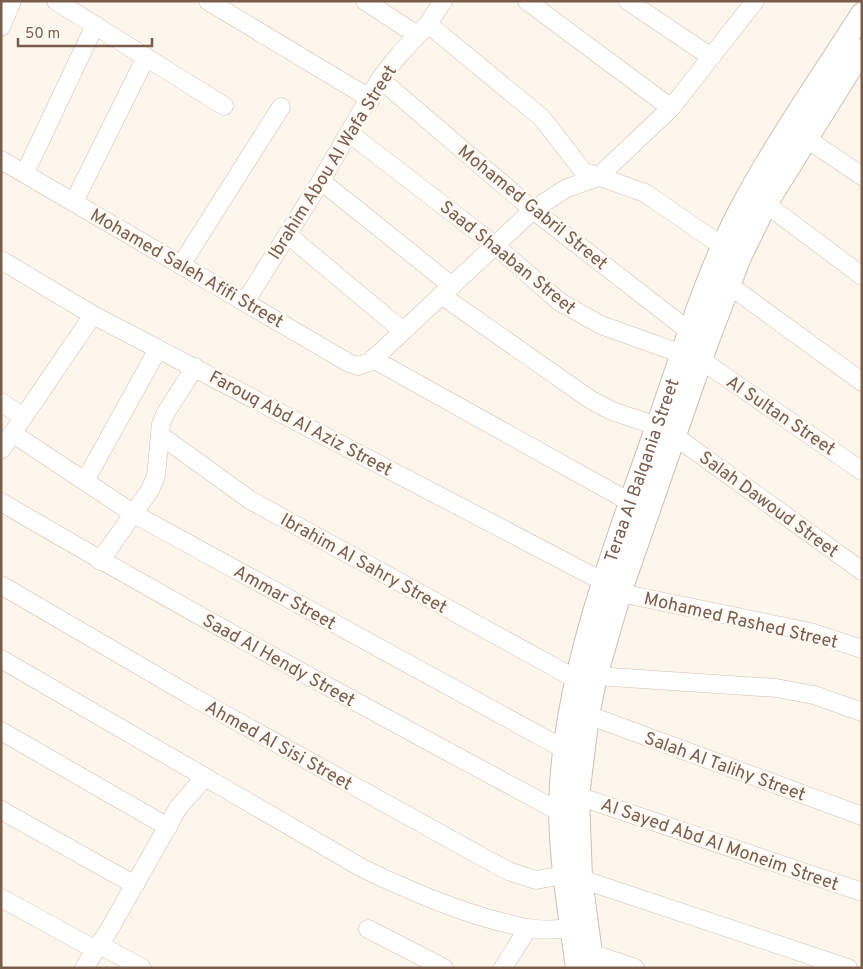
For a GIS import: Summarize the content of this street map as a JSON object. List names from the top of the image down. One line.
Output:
{"streets":{"street":["Ibrahim Abou Al Wafa Street","Mohamed Gabril Street","Saad Shaaban Street","Mohamed Saleh Afifi Street","Al Sultan Street","Farouq Abd Al Aziz Street","Teraa Al Balqania Street","Salah Dawoud Street","Ibrahim Al Sahry Street","Ammar Street","Mohamed Rashed Street","Saad Al Hendy Street","Ahmed Al Sisi Street","Salah Al Talihy Street","Al Sayed Abd Al Moneim Street"]},"crossings":[["Ibrahim Abou Al Wafa Street","Mohamed Gabril Street"],["Ibrahim Abou Al Wafa Street","Saad Shaaban Street"],["Ibrahim Abou Al Wafa Street","Mohamed Saleh Afifi Street"],["Ibrahim Abou Al Wafa Street","Salah Dawoud Street"],["Mohamed Gabril Street","Teraa Al Balqania Street"],["Saad Shaaban Street","Al Sultan Street"],["Saad Shaaban Street","Teraa Al Balqania Street"],["Al Sultan Street","Teraa Al Balqania Street"],["Farouq Abd Al Aziz Street","Teraa Al Balqania Street"],["Farouq Abd Al Aziz Street","Mohamed Rashed Street"],["Teraa Al Balqania Street","Salah Dawoud Street"],["Teraa Al Balqania Street","Ibrahim Al Sahry Street"],["Teraa Al Balqania Street","Ammar Street"],["Teraa Al Balqania Street","Mohamed Rashed Street"],["Teraa Al Balqania Street","Saad Al Hendy Street"],["Teraa Al Balqania Street","Ahmed Al Sisi Street"],["Teraa Al Balqania Street","Salah Al Talihy Street"],["Teraa Al Balqania Street","Al Sayed Abd Al Moneim Street"]],"scale_bar":"50 m"}
